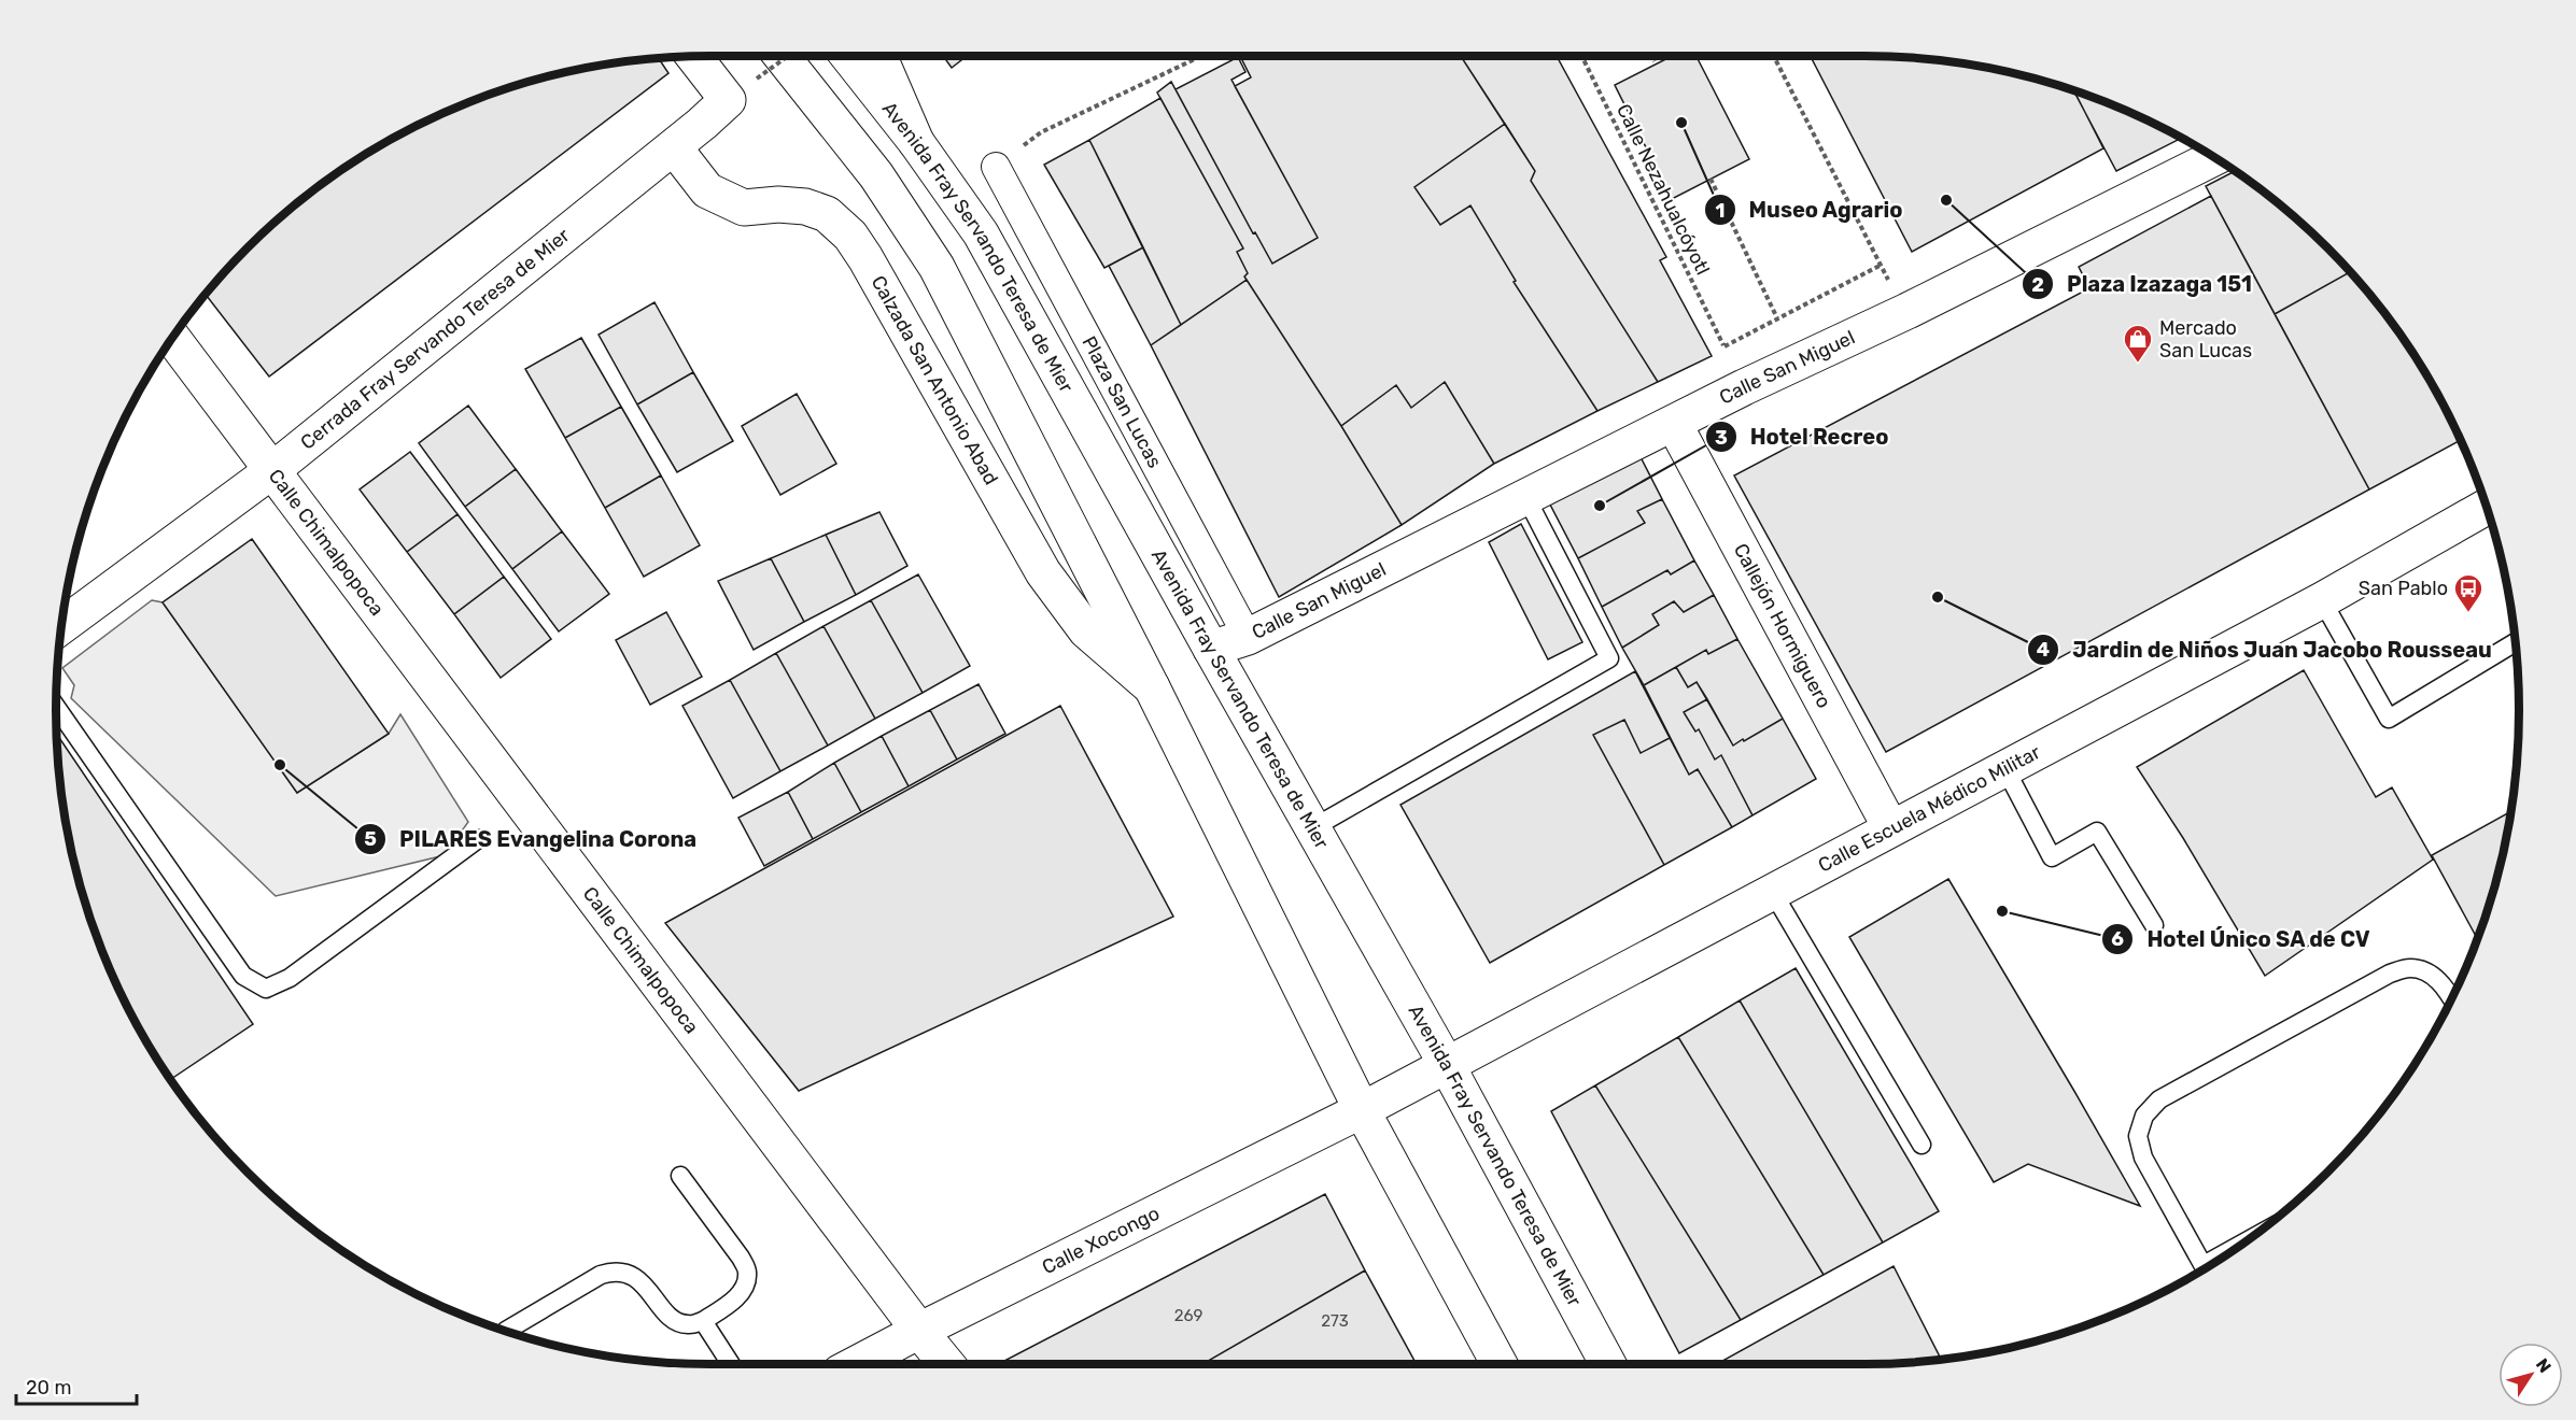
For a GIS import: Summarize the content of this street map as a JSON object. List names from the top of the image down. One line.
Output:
{"streets":{"main road":["Avenida Fray Servando Teresa de Mier","Cerrada Fray Servando Teresa de Mier","Calle San Miguel","Calzada San Antonio Abad","Calle Chimalpopoca","Callejón Hormiguero","Calle Escuela Médico Militar","Calle Xocongo"],"street":["Plaza San Lucas"],"path":["Calle Nezahualcóyotl"]},"crossings":[["Avenida Fray Servando Teresa de Mier","Calle San Miguel"],["Avenida Fray Servando Teresa de Mier","Calle Escuela Médico Militar"],["Cerrada Fray Servando Teresa de Mier","Calzada San Antonio Abad"],["Cerrada Fray Servando Teresa de Mier","Calle Chimalpopoca"],["Calle San Miguel","Plaza San Lucas"],["Calle San Miguel","Callejón Hormiguero"],["Calle Chimalpopoca","Calle Xocongo"],["Callejón Hormiguero","Calle Escuela Médico Militar"],["Calle Escuela Médico Militar","Calle Xocongo"]],"places":{"other":["Museo Agrario","Plaza Izazaga 151","Hotel Recreo","Jardin de Niños Juan Jacobo Rousseau","PILARES Evangelina Corona","Hotel Único SA de CV"],"shop":["Mercado San Lucas"],"bus stop":["San Pablo"]},"house_numbers":["269","273"],"scale_bar":"20 m","north":"top right"}
